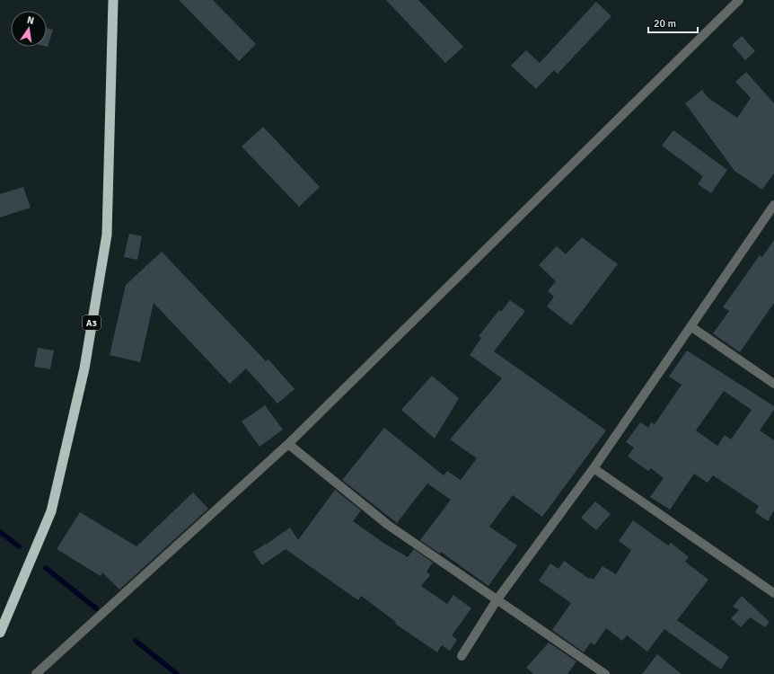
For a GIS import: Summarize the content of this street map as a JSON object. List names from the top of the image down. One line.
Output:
{"streets":{"highway":["A3"]},"scale_bar":"20 m","north":"top"}
